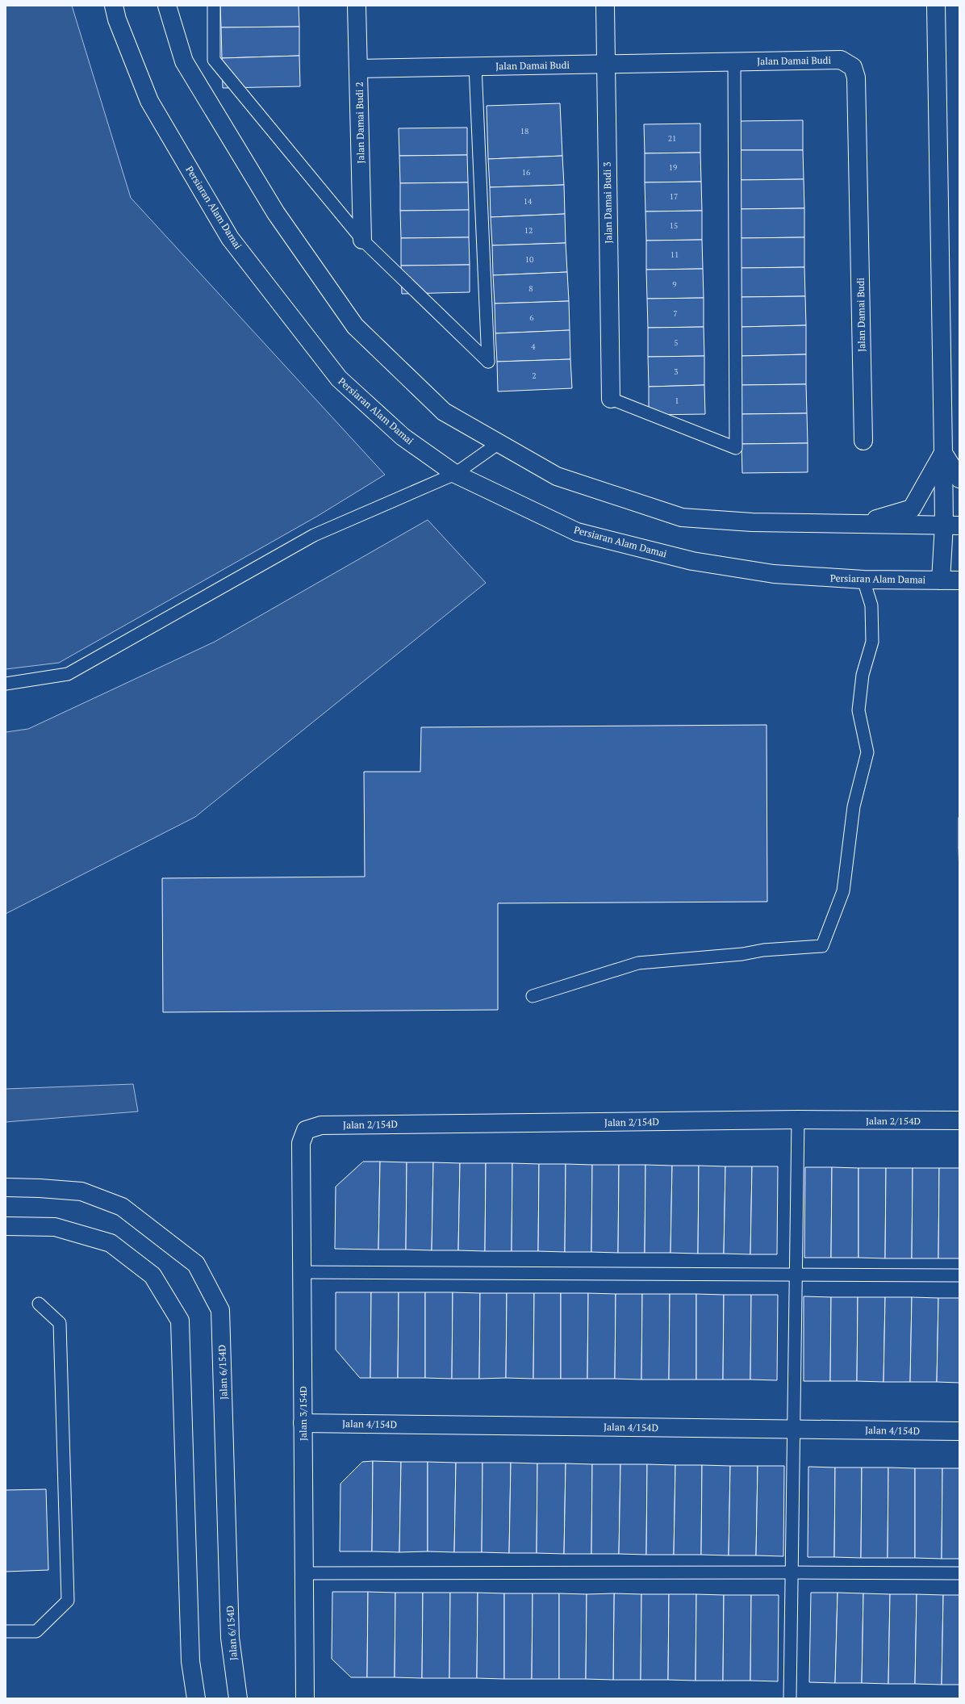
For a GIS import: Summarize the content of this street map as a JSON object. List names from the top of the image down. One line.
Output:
{"streets":{"street":["Jalan Damai Budi","Jalan Damai Budi 2","Jalan Damai Budi 3","Persiaran Alam Damai","Jalan 2/154D","Jalan 6/154D","Jalan 3/154D","Jalan 4/154D"]},"crossings":[["Jalan Damai Budi","Jalan Damai Budi 2"],["Jalan Damai Budi","Jalan Damai Budi 3"],["Jalan 2/154D","Jalan 3/154D"],["Jalan 3/154D","Jalan 4/154D"]],"house_numbers":["18","21","19","16","17","14","15","12","11","10","9","8","7","6","5","4","3","2","1"]}
